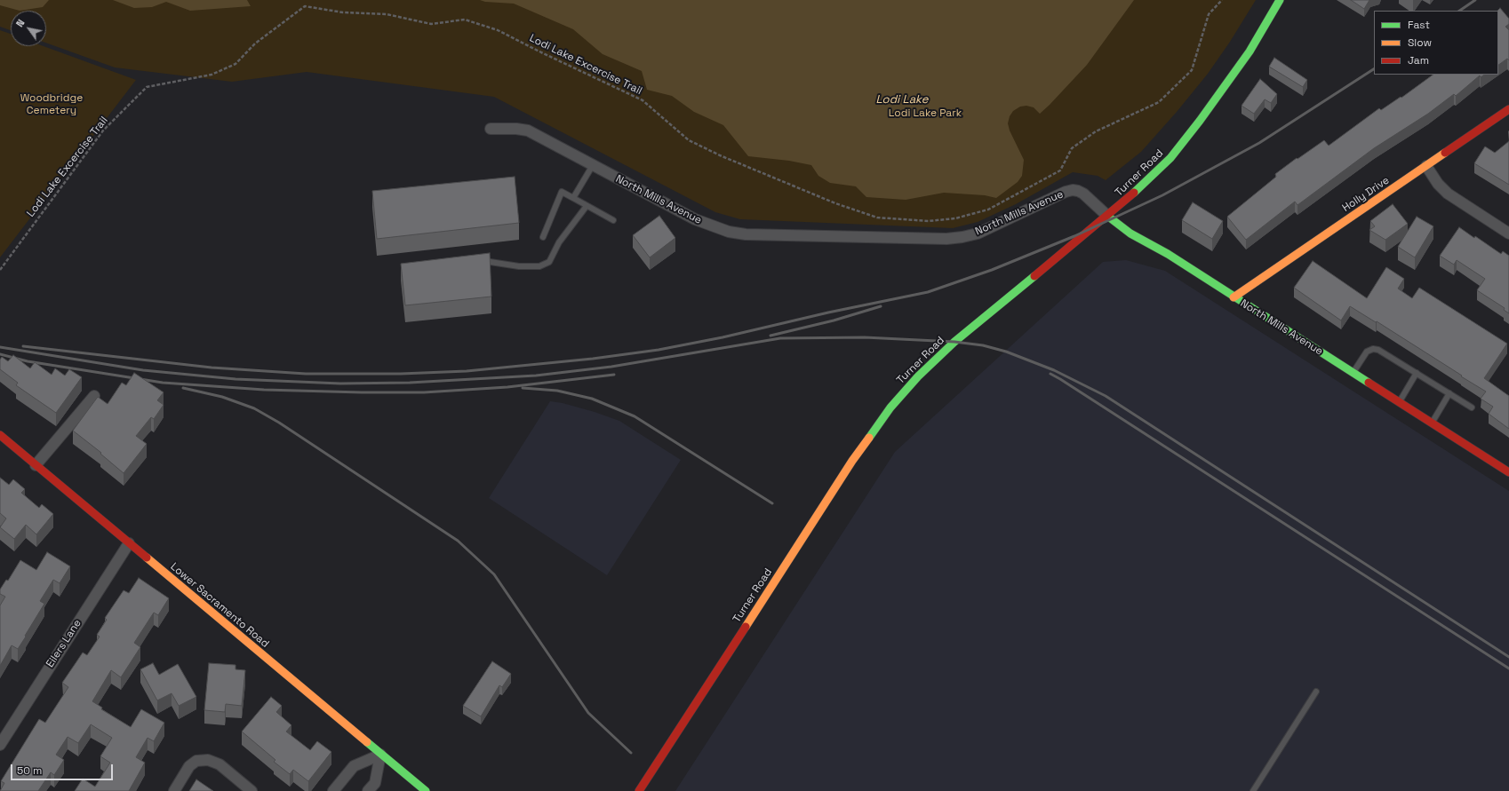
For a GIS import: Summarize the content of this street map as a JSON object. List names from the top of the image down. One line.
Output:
{"streets":{"main road":["Turner Road","Holly Drive","North Mills Avenue","Lower Sacramento Road"],"street":["Eilers Lane"],"path":["Lodi Lake Excercise Trail"]},"crossings":[["Turner Road","North Mills Avenue"],["Holly Drive","North Mills Avenue"],["Lower Sacramento Road","Eilers Lane"]],"water":["Lodi Lake"],"parks":["Woodbridge Cemetery","Lodi Lake Park"],"legend":["Fast","Slow","Jam"],"scale_bar":"50 m","north":"top left"}
